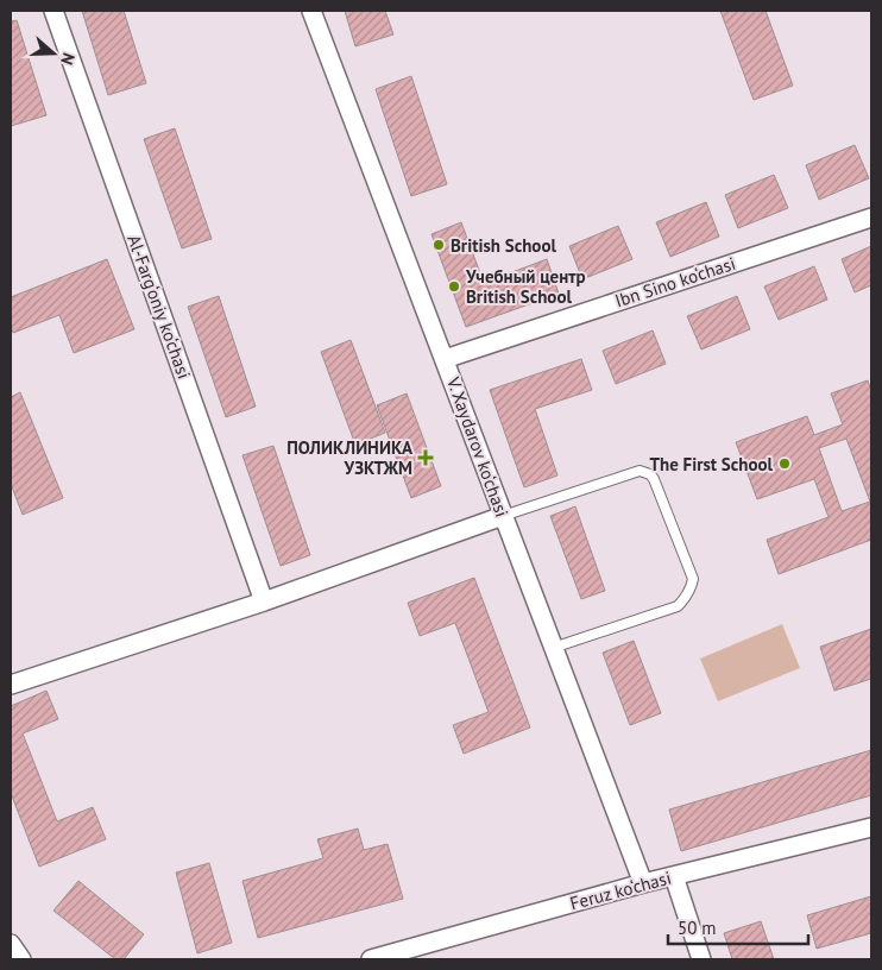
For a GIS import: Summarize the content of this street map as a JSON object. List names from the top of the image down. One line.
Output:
{"streets":{"street":["Ibn Sino ko‘chasi","Al-Farg‘oniy ko‘chasi","V. Xaydarov ko‘chasi","Feruz ko‘chasi"]},"crossings":[["Ibn Sino ko‘chasi","V. Xaydarov ko‘chasi"],["V. Xaydarov ko‘chasi","Feruz ko‘chasi"]],"places":{"other":["British School","Учебный центр British School","The First School"],"health":["ПОЛИКЛИНИКА УЗКТЖМ"]},"scale_bar":"50 m","north":"right"}
